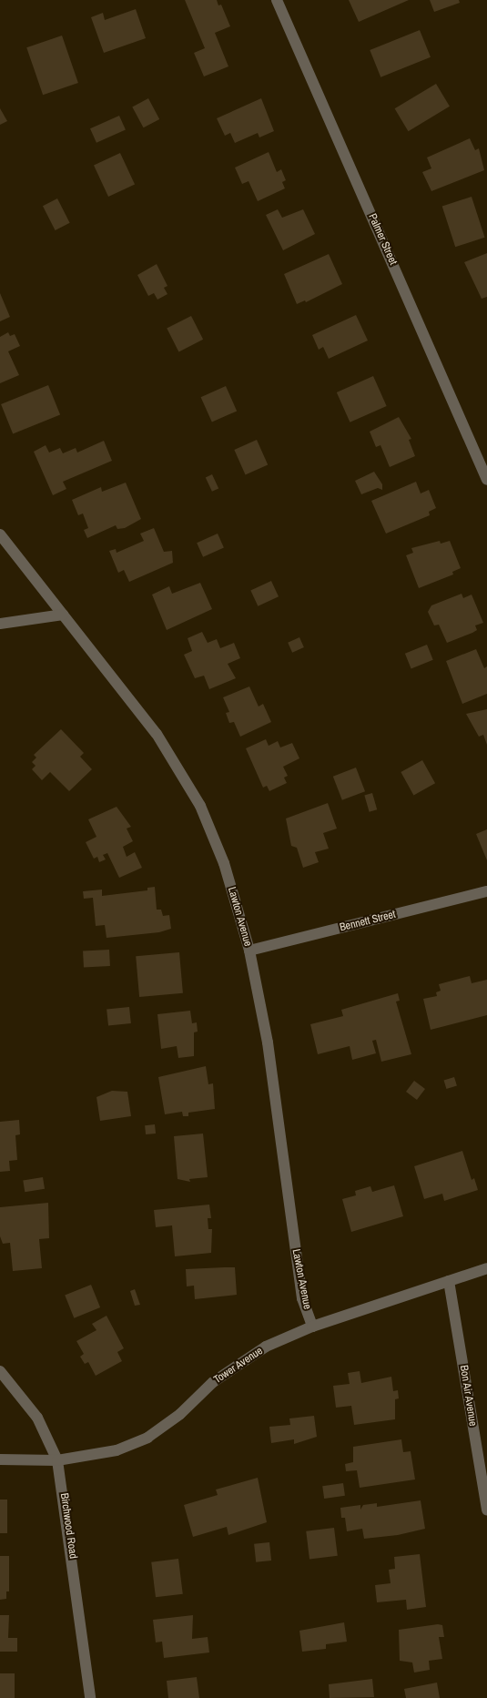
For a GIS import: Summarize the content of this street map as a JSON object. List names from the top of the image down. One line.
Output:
{"streets":{"street":["Palmer Street","Lawton Avenue","Bennett Street","Tower Avenue","Bon Air Avenue","Birchwood Road"]},"crossings":[["Lawton Avenue","Bennett Street"],["Lawton Avenue","Tower Avenue"],["Tower Avenue","Bon Air Avenue"],["Tower Avenue","Birchwood Road"]]}
